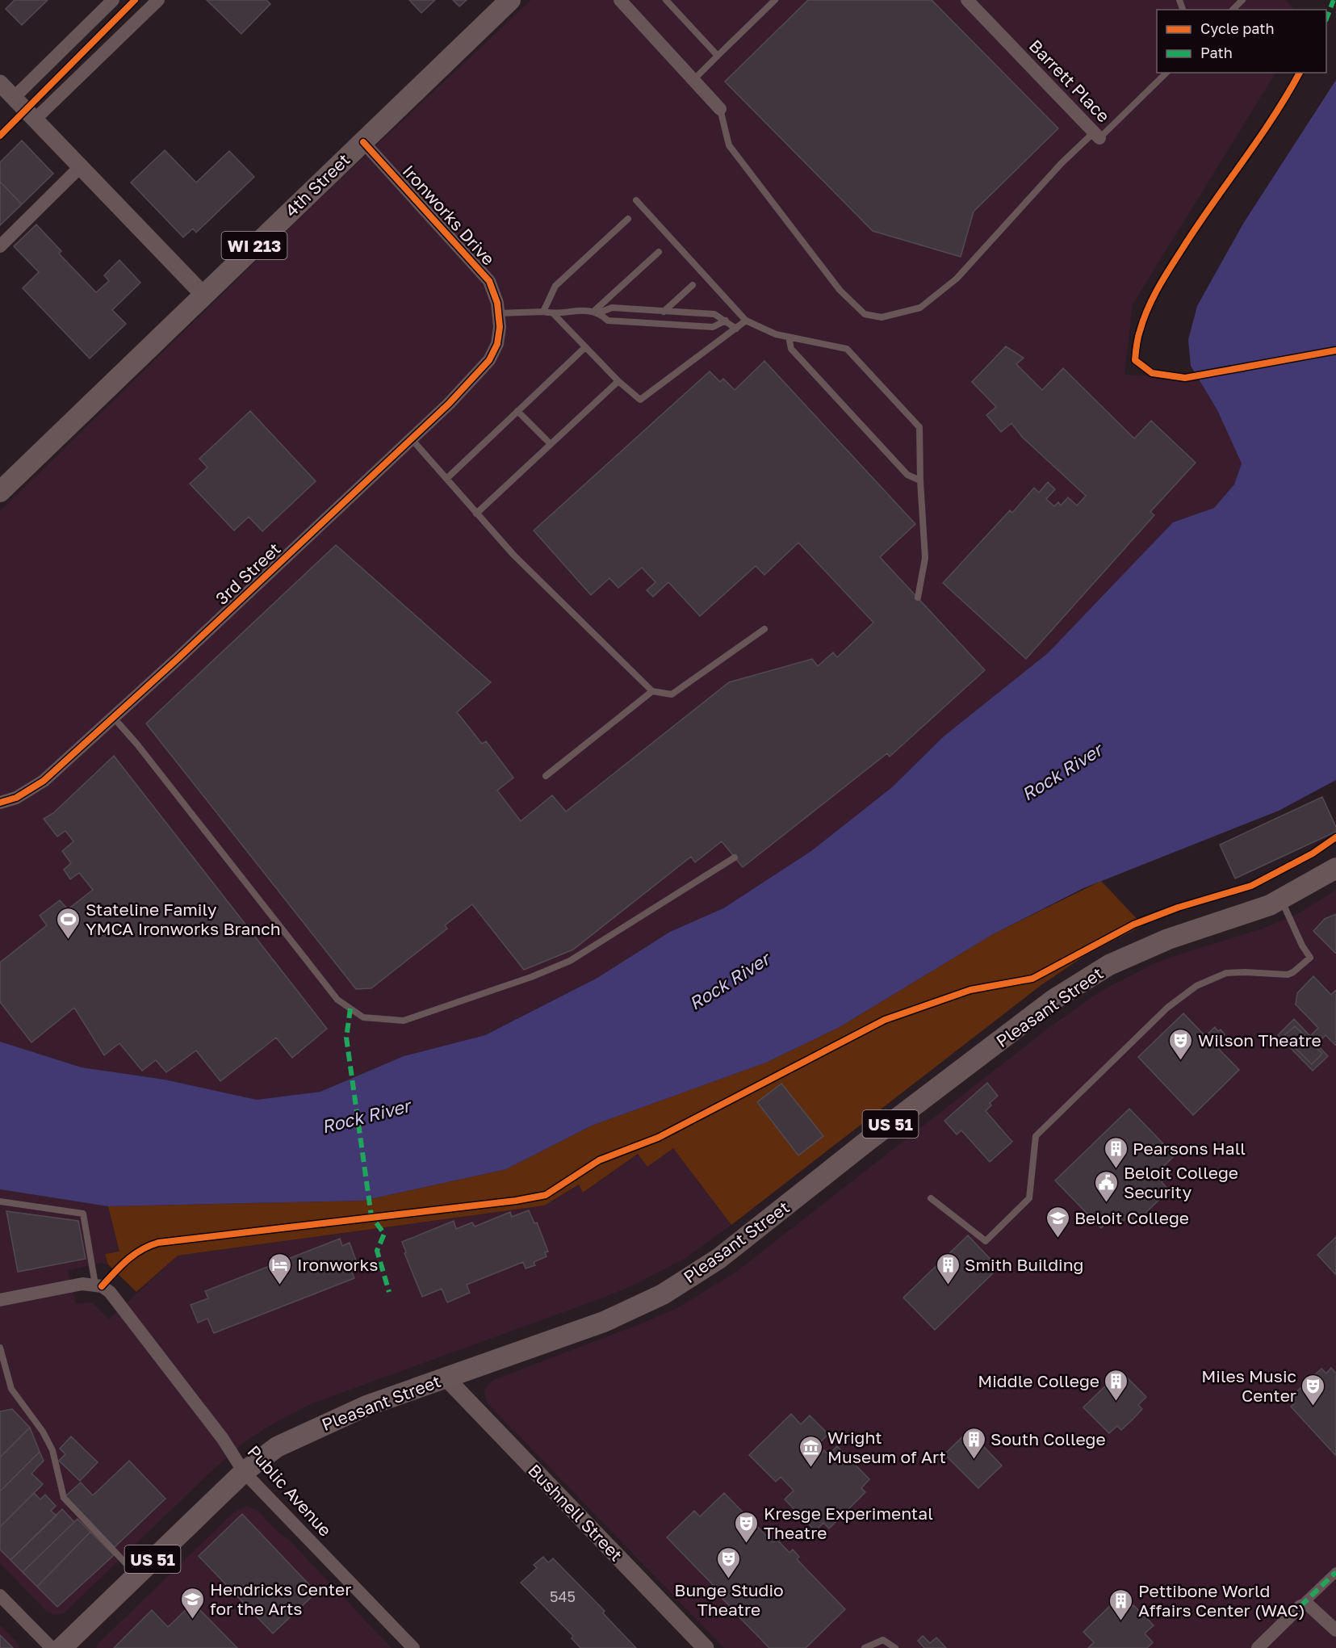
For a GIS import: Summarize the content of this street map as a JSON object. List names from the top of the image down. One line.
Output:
{"streets":{"main road":["4th Street","WI 213","Pleasant Street","US 51"],"street":["Barrett Place","Ironworks Drive","3rd Street","Public Avenue","Bushnell Street"]},"crossings":[["4th Street","Ironworks Drive"],["Ironworks Drive","3rd Street"],["Pleasant Street","Public Avenue"],["Pleasant Street","Bushnell Street"]],"water":["Rock River"],"places":{"sports":["Stateline Family YMCA Ironworks Branch"],"theatre":["Wilson Theatre","Miles Music Center","Kresge Experimental Theatre","Bunge Studio Theatre"],"building":["Pearsons Hall","Smith Building","Middle College","South College","Pettibone World Affairs Center (WAC)"],"public building":["Beloit College Security"],"school or university":["Beloit College","Hendricks Center for the Arts"],"hotel":["Ironworks"],"museum":["Wright Museum of Art"]},"house_numbers":["545"],"legend":["Cycle path","Path"]}
